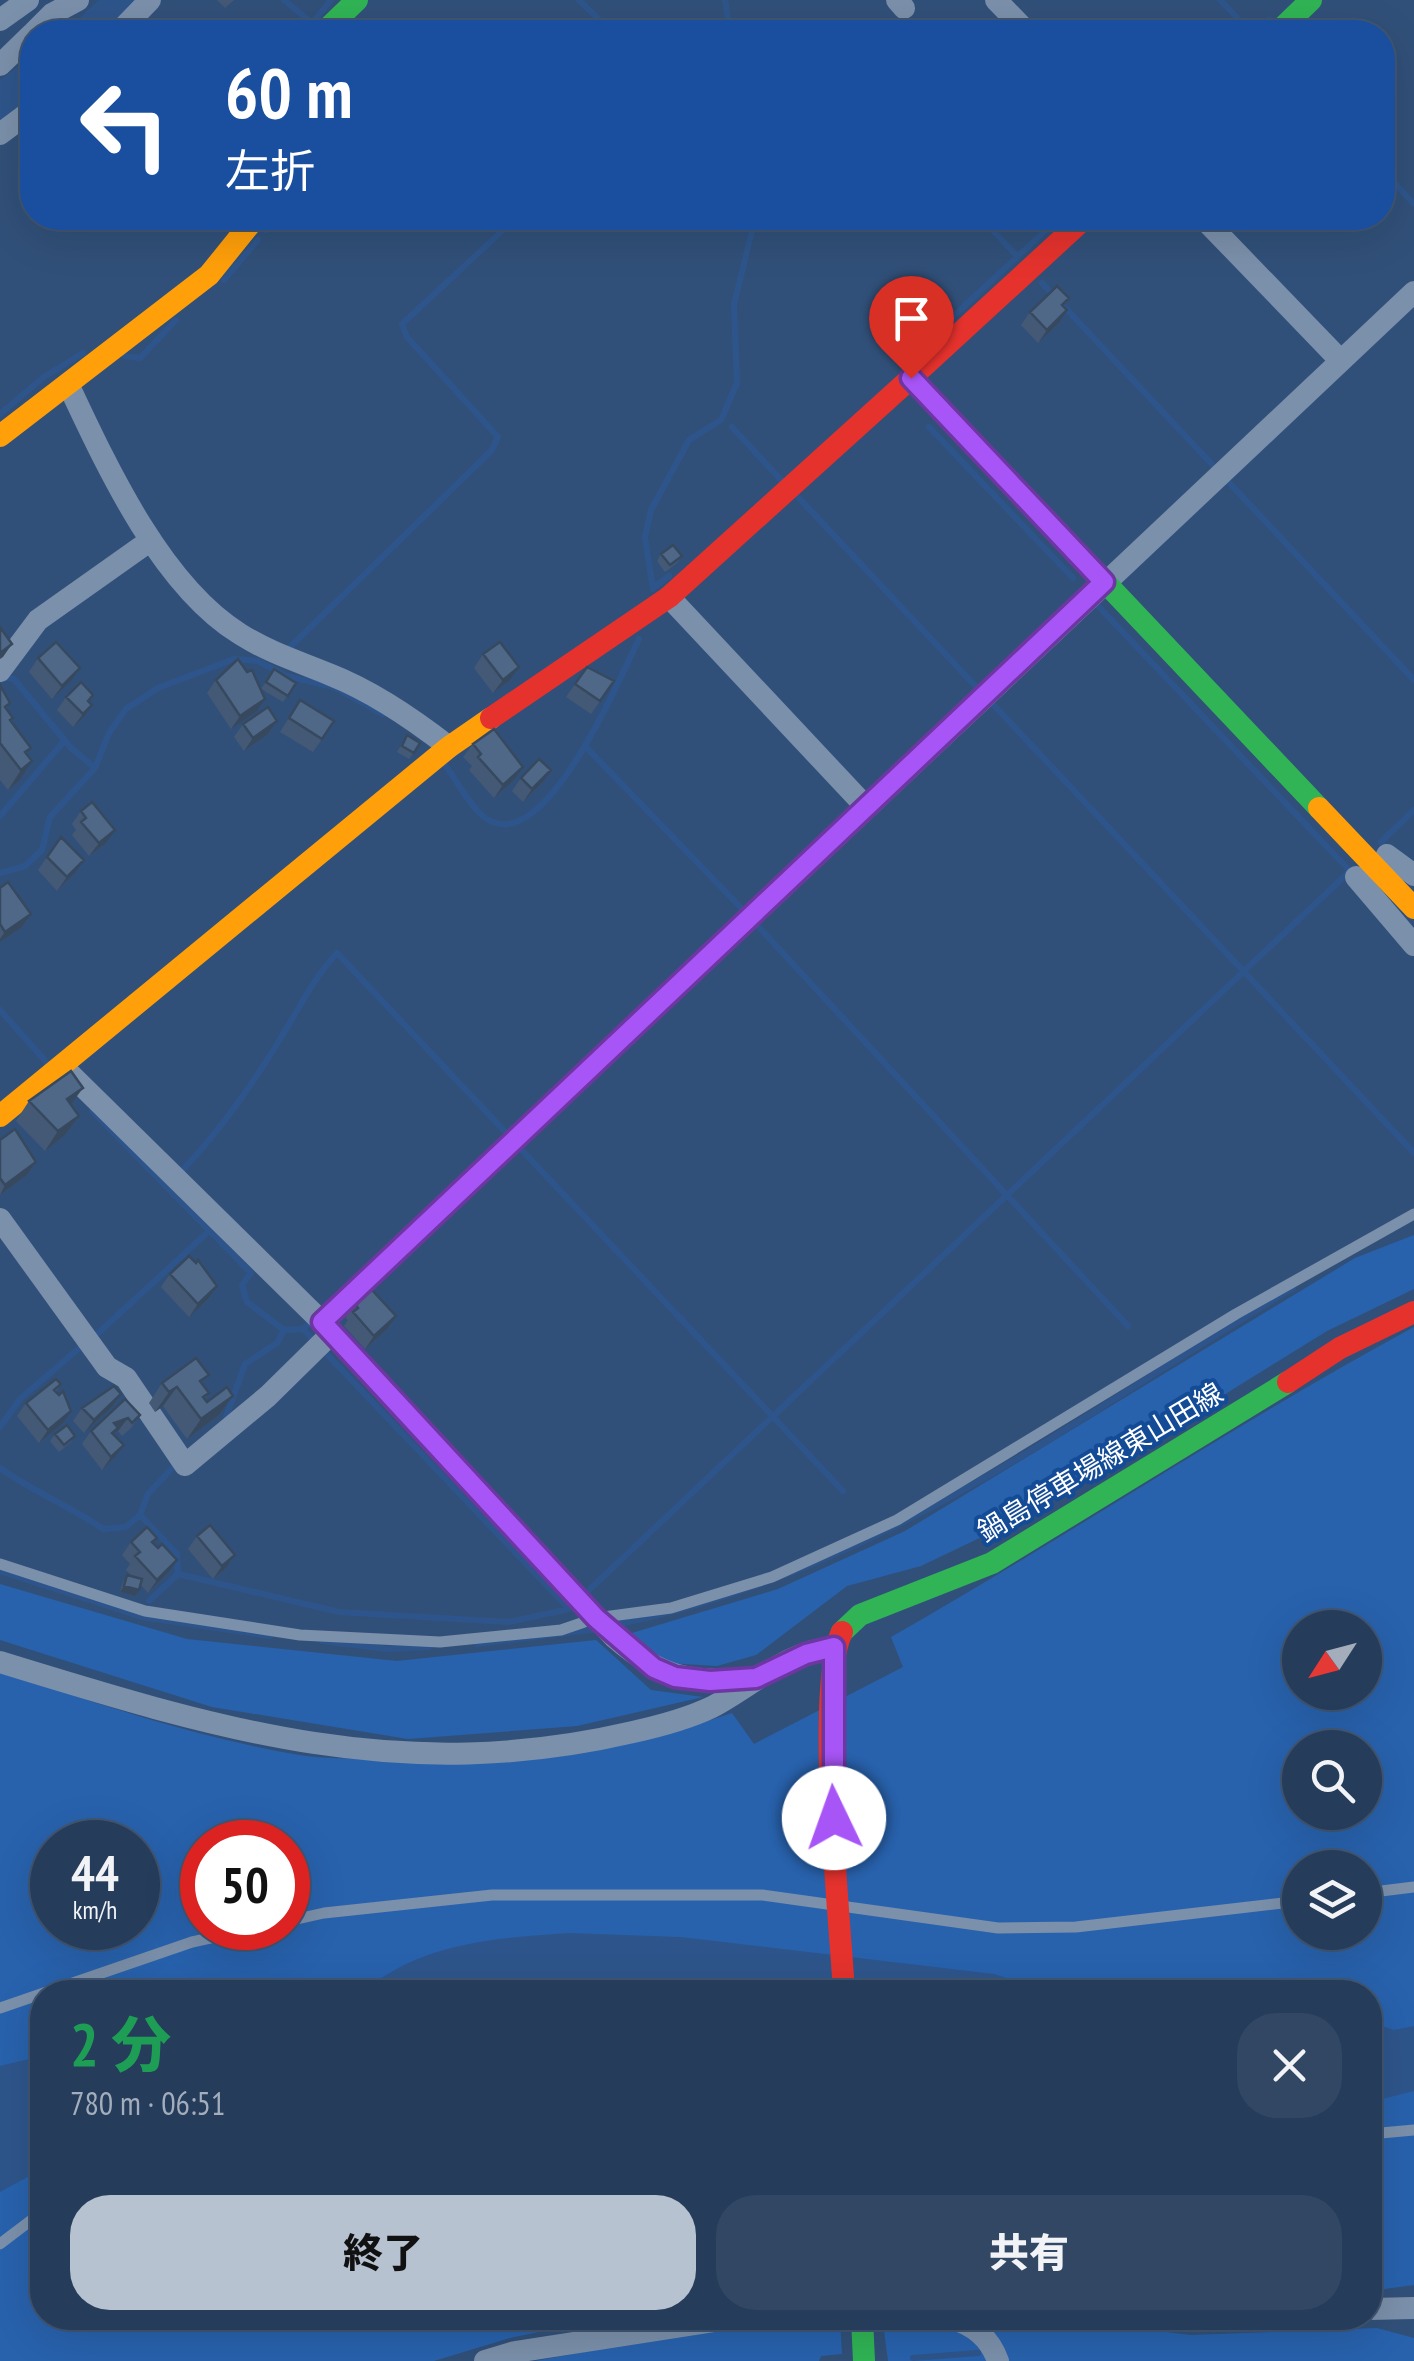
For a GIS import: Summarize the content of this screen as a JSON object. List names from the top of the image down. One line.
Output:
{"streets":{"street":["鍋島停車場線東山田線"]},"north":"bottom left","page":{"turn":["60 m","左折"],"speed":"44 km/h","limit":"50","heading":["2 分","780 m · 06:51"],"buttons":["終了","共有"]}}
